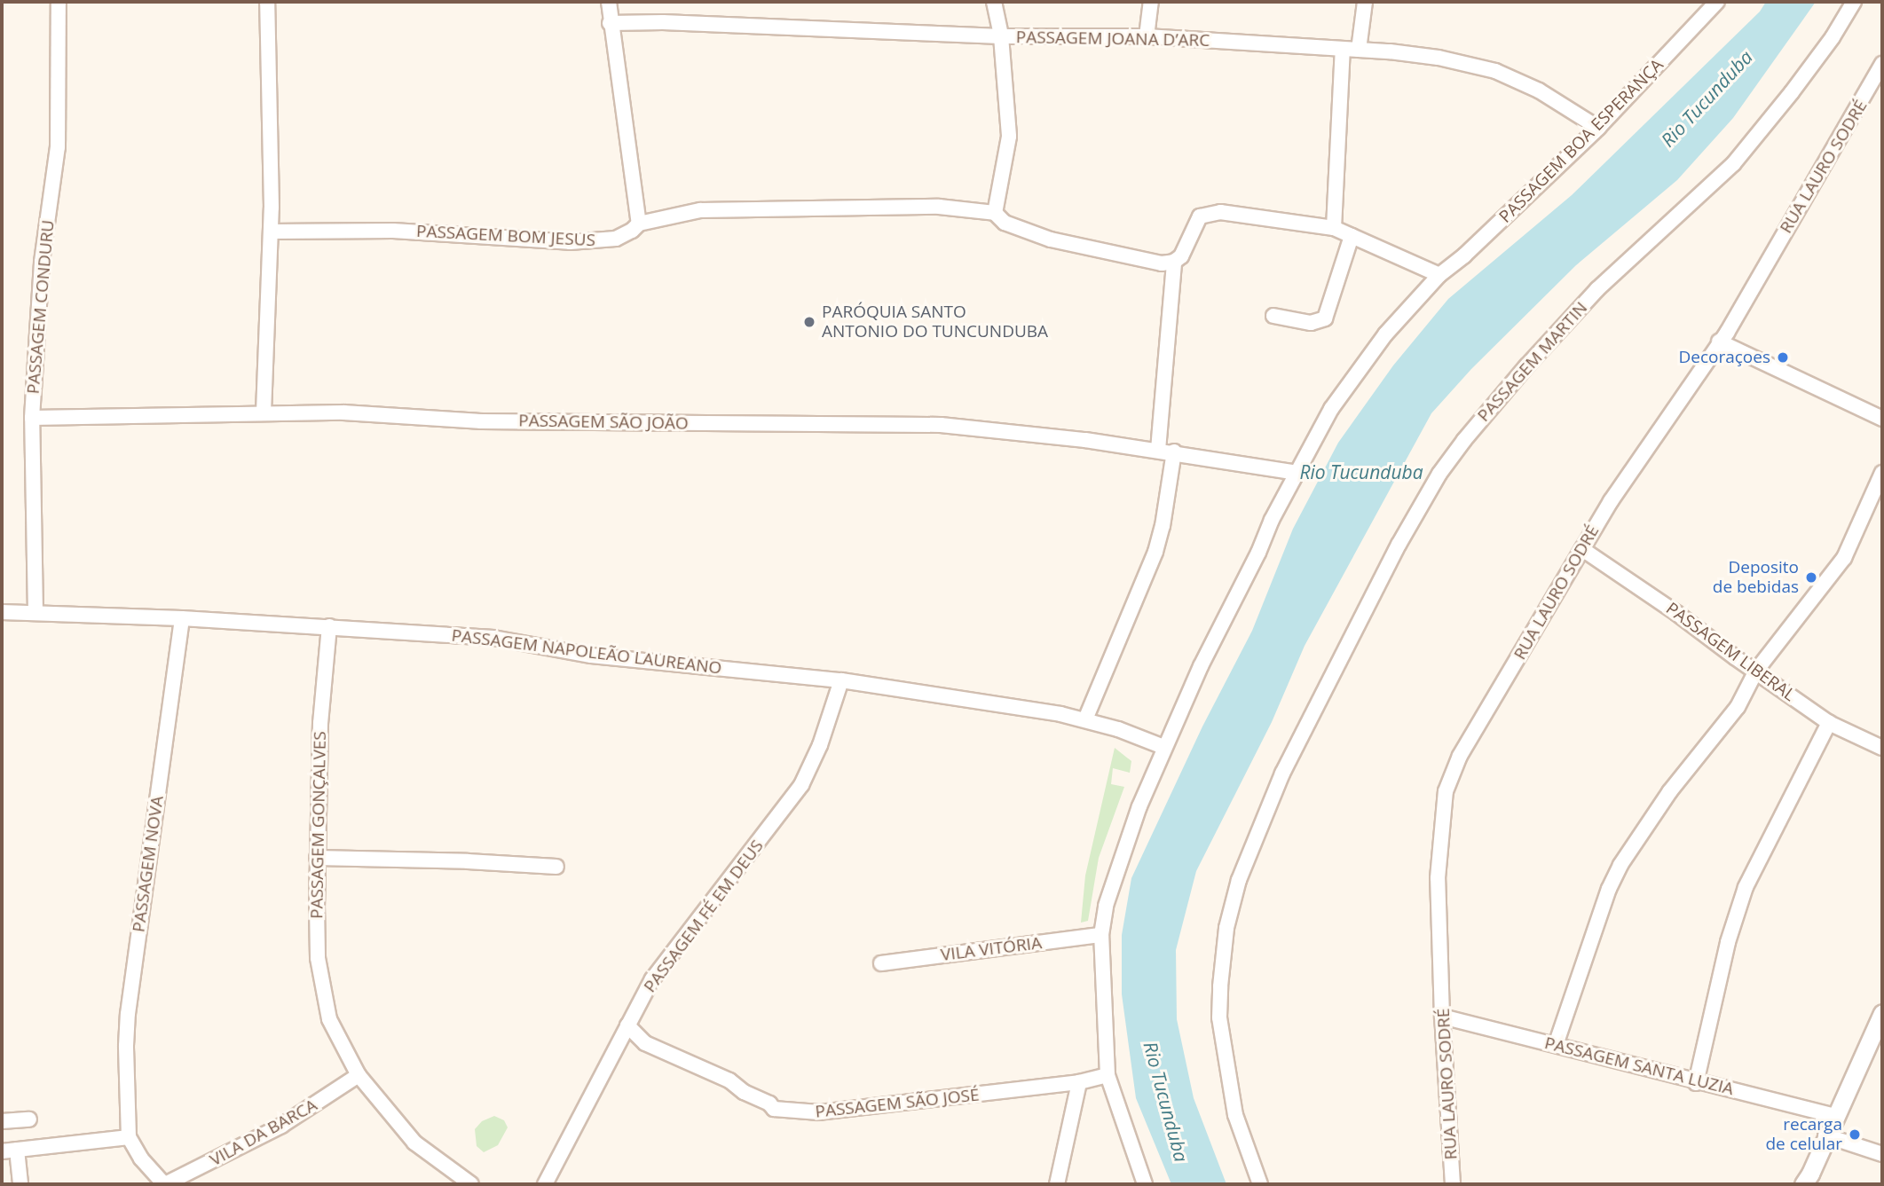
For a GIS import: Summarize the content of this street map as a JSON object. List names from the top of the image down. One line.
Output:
{"streets":{"street":["PASSAGEM JOANA D’ARC","PASSAGEM BOA ESPERANÇA","RUA LAURO SODRÉ","PASSAGEM BOM JESUS","PASSAGEM CONDURU","PASSAGEM MARTIN","PASSAGEM SÃO JOÃO","PASSAGEM NAPOLEÃO LAUREANO","PASSAGEM LIBERAL","PASSAGEM GONÇALVES","PASSAGEM NOVA","PASSAGEM FÉ EM DEUS","VILA VITÓRIA","PASSAGEM SANTA LUZIA","PASSAGEM SÃO JOSÉ","VILA DA BARCA"]},"crossings":[["PASSAGEM JOANA D’ARC","PASSAGEM BOA ESPERANÇA"],["PASSAGEM BOA ESPERANÇA","PASSAGEM SÃO JOÃO"],["PASSAGEM BOA ESPERANÇA","PASSAGEM NAPOLEÃO LAUREANO"],["PASSAGEM BOA ESPERANÇA","VILA VITÓRIA"],["PASSAGEM BOA ESPERANÇA","PASSAGEM SÃO JOSÉ"],["RUA LAURO SODRÉ","PASSAGEM LIBERAL"],["RUA LAURO SODRÉ","PASSAGEM SANTA LUZIA"],["PASSAGEM CONDURU","PASSAGEM SÃO JOÃO"],["PASSAGEM CONDURU","PASSAGEM NAPOLEÃO LAUREANO"],["PASSAGEM NAPOLEÃO LAUREANO","PASSAGEM GONÇALVES"],["PASSAGEM NAPOLEÃO LAUREANO","PASSAGEM NOVA"],["PASSAGEM NAPOLEÃO LAUREANO","PASSAGEM FÉ EM DEUS"],["PASSAGEM GONÇALVES","VILA DA BARCA"],["PASSAGEM FÉ EM DEUS","PASSAGEM SÃO JOSÉ"]],"water":["Rio Tucunduba"],"places":["PARÓQUIA SANTO ANTONIO DO TUNCUNDUBA","Decoraçoes","Deposito de bebidas","recarga de celular"]}
